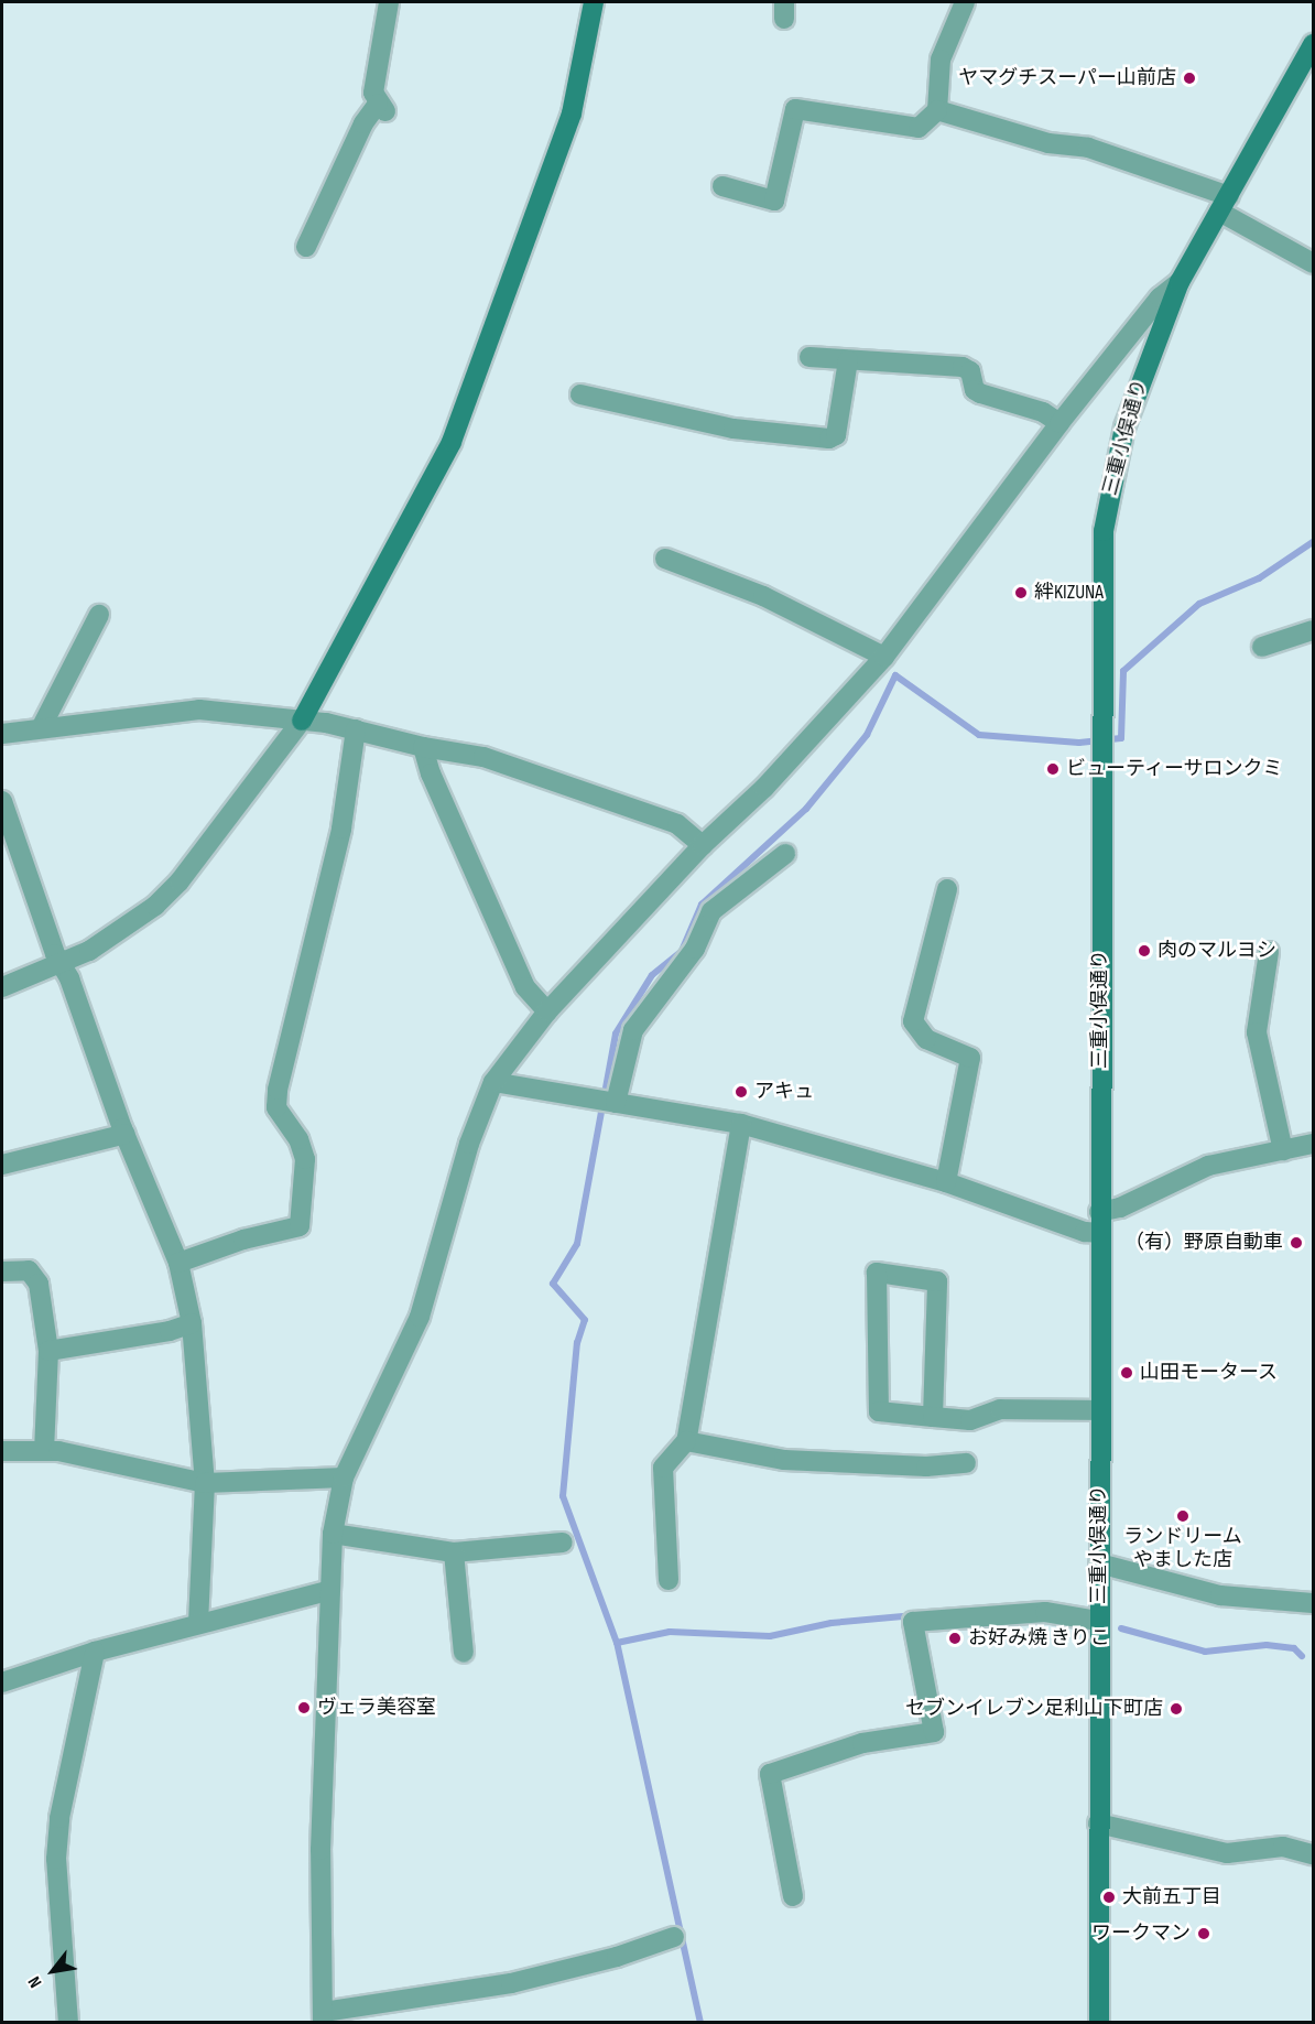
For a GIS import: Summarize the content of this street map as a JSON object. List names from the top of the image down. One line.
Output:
{"streets":{"street":["三重小俣通り"]},"places":["ヤマグチスーパー山前店","絆KIZUNA","ビューティーサロンクミ","肉のマルヨシ","アキュ","（有）野原自動車","山田モータース","ランドリーム やました店","お好み焼 きりこ","ヴェラ美容室","セブンイレブン足利山下町店","大前五丁目","ワークマン"],"north":"bottom left"}
